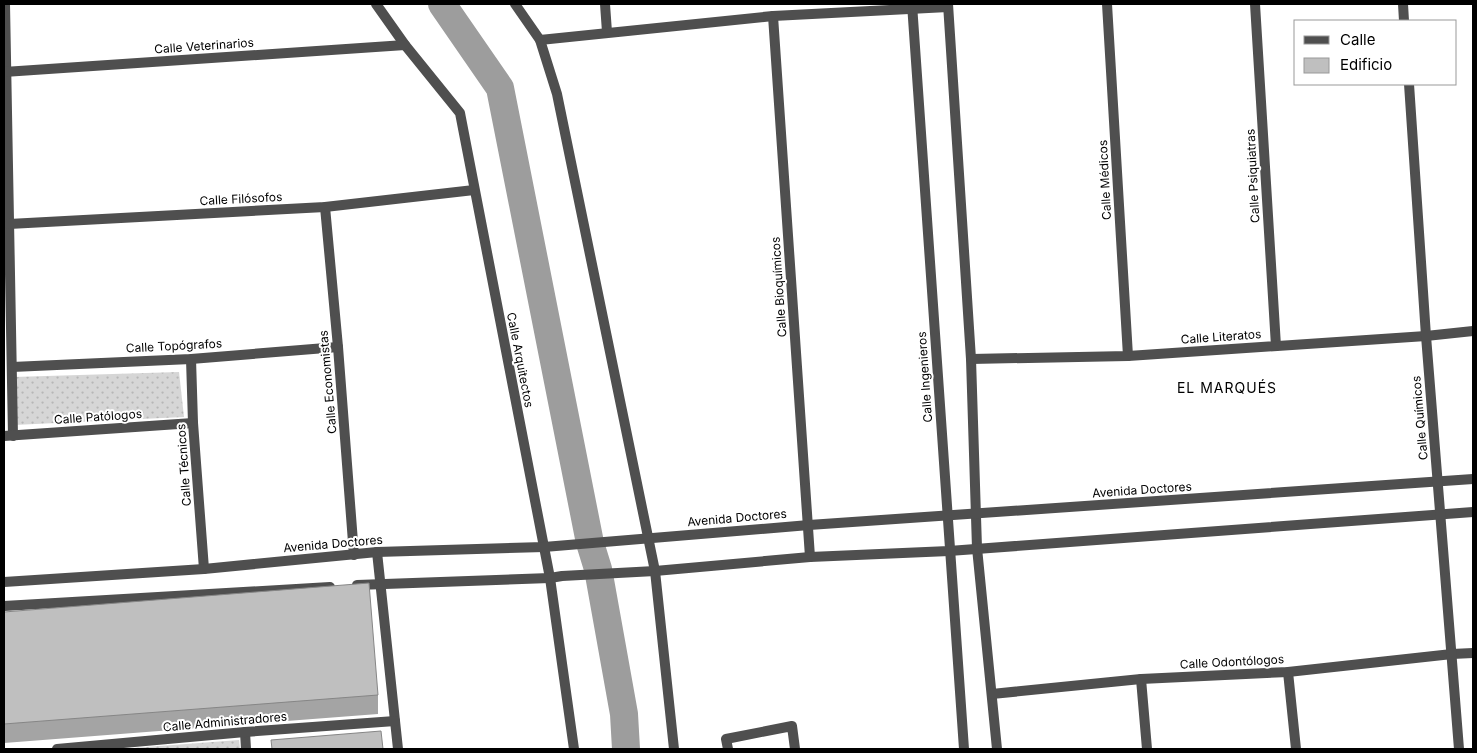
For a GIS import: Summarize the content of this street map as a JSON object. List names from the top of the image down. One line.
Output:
{"streets":{"street":["Calle Veterinarios","Calle Psiquiatras","Calle Médicos","Calle Filósofos","Calle Bioquímicos","Calle Literatos","Calle Topógrafos","Calle Arquitectos","Calle Ingenieros","Calle Economistas","Calle Patólogos","Calle Químicos","Calle Técnicos","Avenida Doctores","Calle Odontólogos","Calle Administradores"]},"crossings":[["Calle Veterinarios","Calle Arquitectos"],["Calle Psiquiatras","Calle Literatos"],["Calle Médicos","Calle Literatos"],["Calle Filósofos","Calle Arquitectos"],["Calle Filósofos","Calle Economistas"],["Calle Bioquímicos","Avenida Doctores"],["Calle Literatos","Calle Químicos"],["Calle Topógrafos","Calle Economistas"],["Calle Topógrafos","Calle Técnicos"],["Calle Arquitectos","Avenida Doctores"],["Calle Ingenieros","Avenida Doctores"],["Calle Economistas","Avenida Doctores"],["Calle Patólogos","Calle Técnicos"],["Calle Químicos","Avenida Doctores"],["Calle Químicos","Calle Odontólogos"],["Calle Técnicos","Avenida Doctores"]],"districts":["EL MARQUÉS"],"legend":["Calle","Edificio"]}
